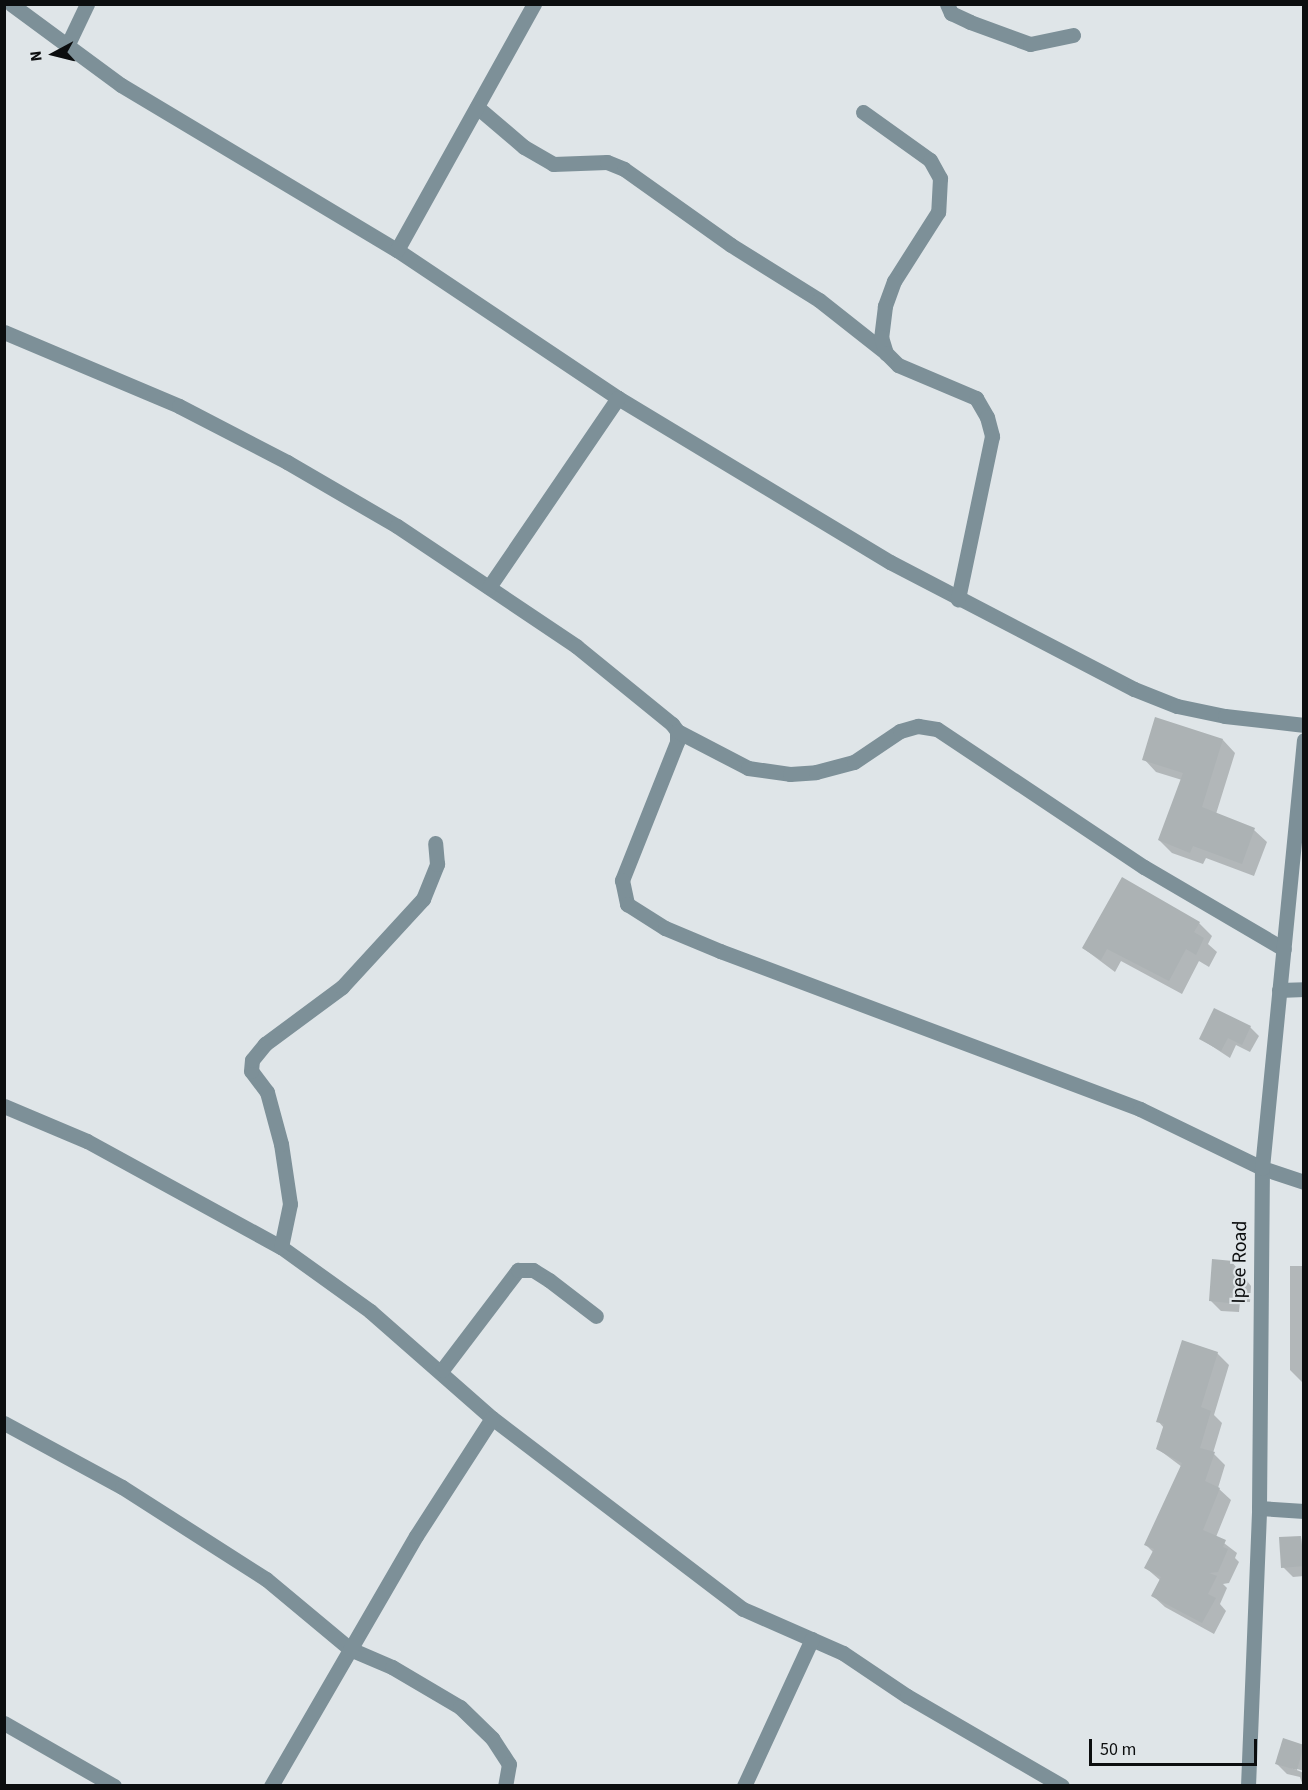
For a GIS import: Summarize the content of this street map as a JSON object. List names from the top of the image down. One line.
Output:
{"streets":{"street":["Ipee Road"]},"scale_bar":"50 m","north":"left"}
